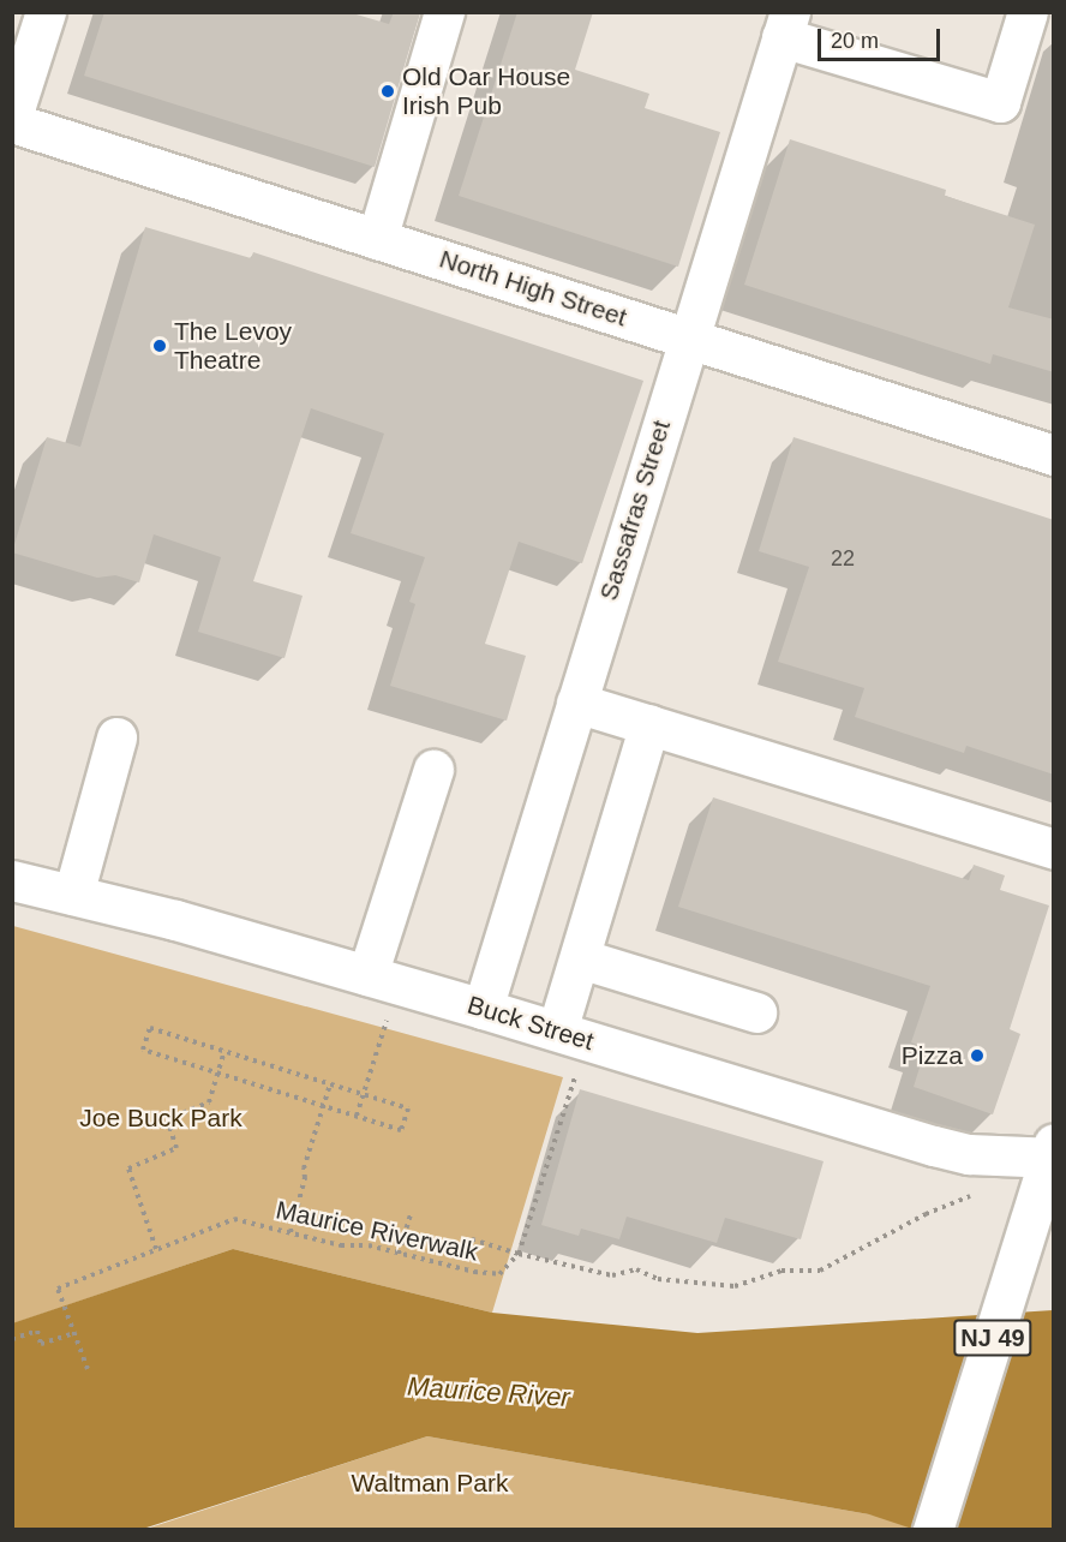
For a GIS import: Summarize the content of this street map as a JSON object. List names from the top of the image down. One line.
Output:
{"streets":{"main road":["North High Street","Sassafras Street","Buck Street","NJ 49"],"path":["Maurice Riverwalk"]},"crossings":[["North High Street","Sassafras Street"],["Sassafras Street","Buck Street"],["Buck Street","NJ 49"]],"water":["Maurice River"],"parks":["Joe Buck Park","Waltman Park"],"places":["Old Oar House Irish Pub","The Levoy Theatre","Pizza"],"house_numbers":["22"],"scale_bar":"20 m"}
